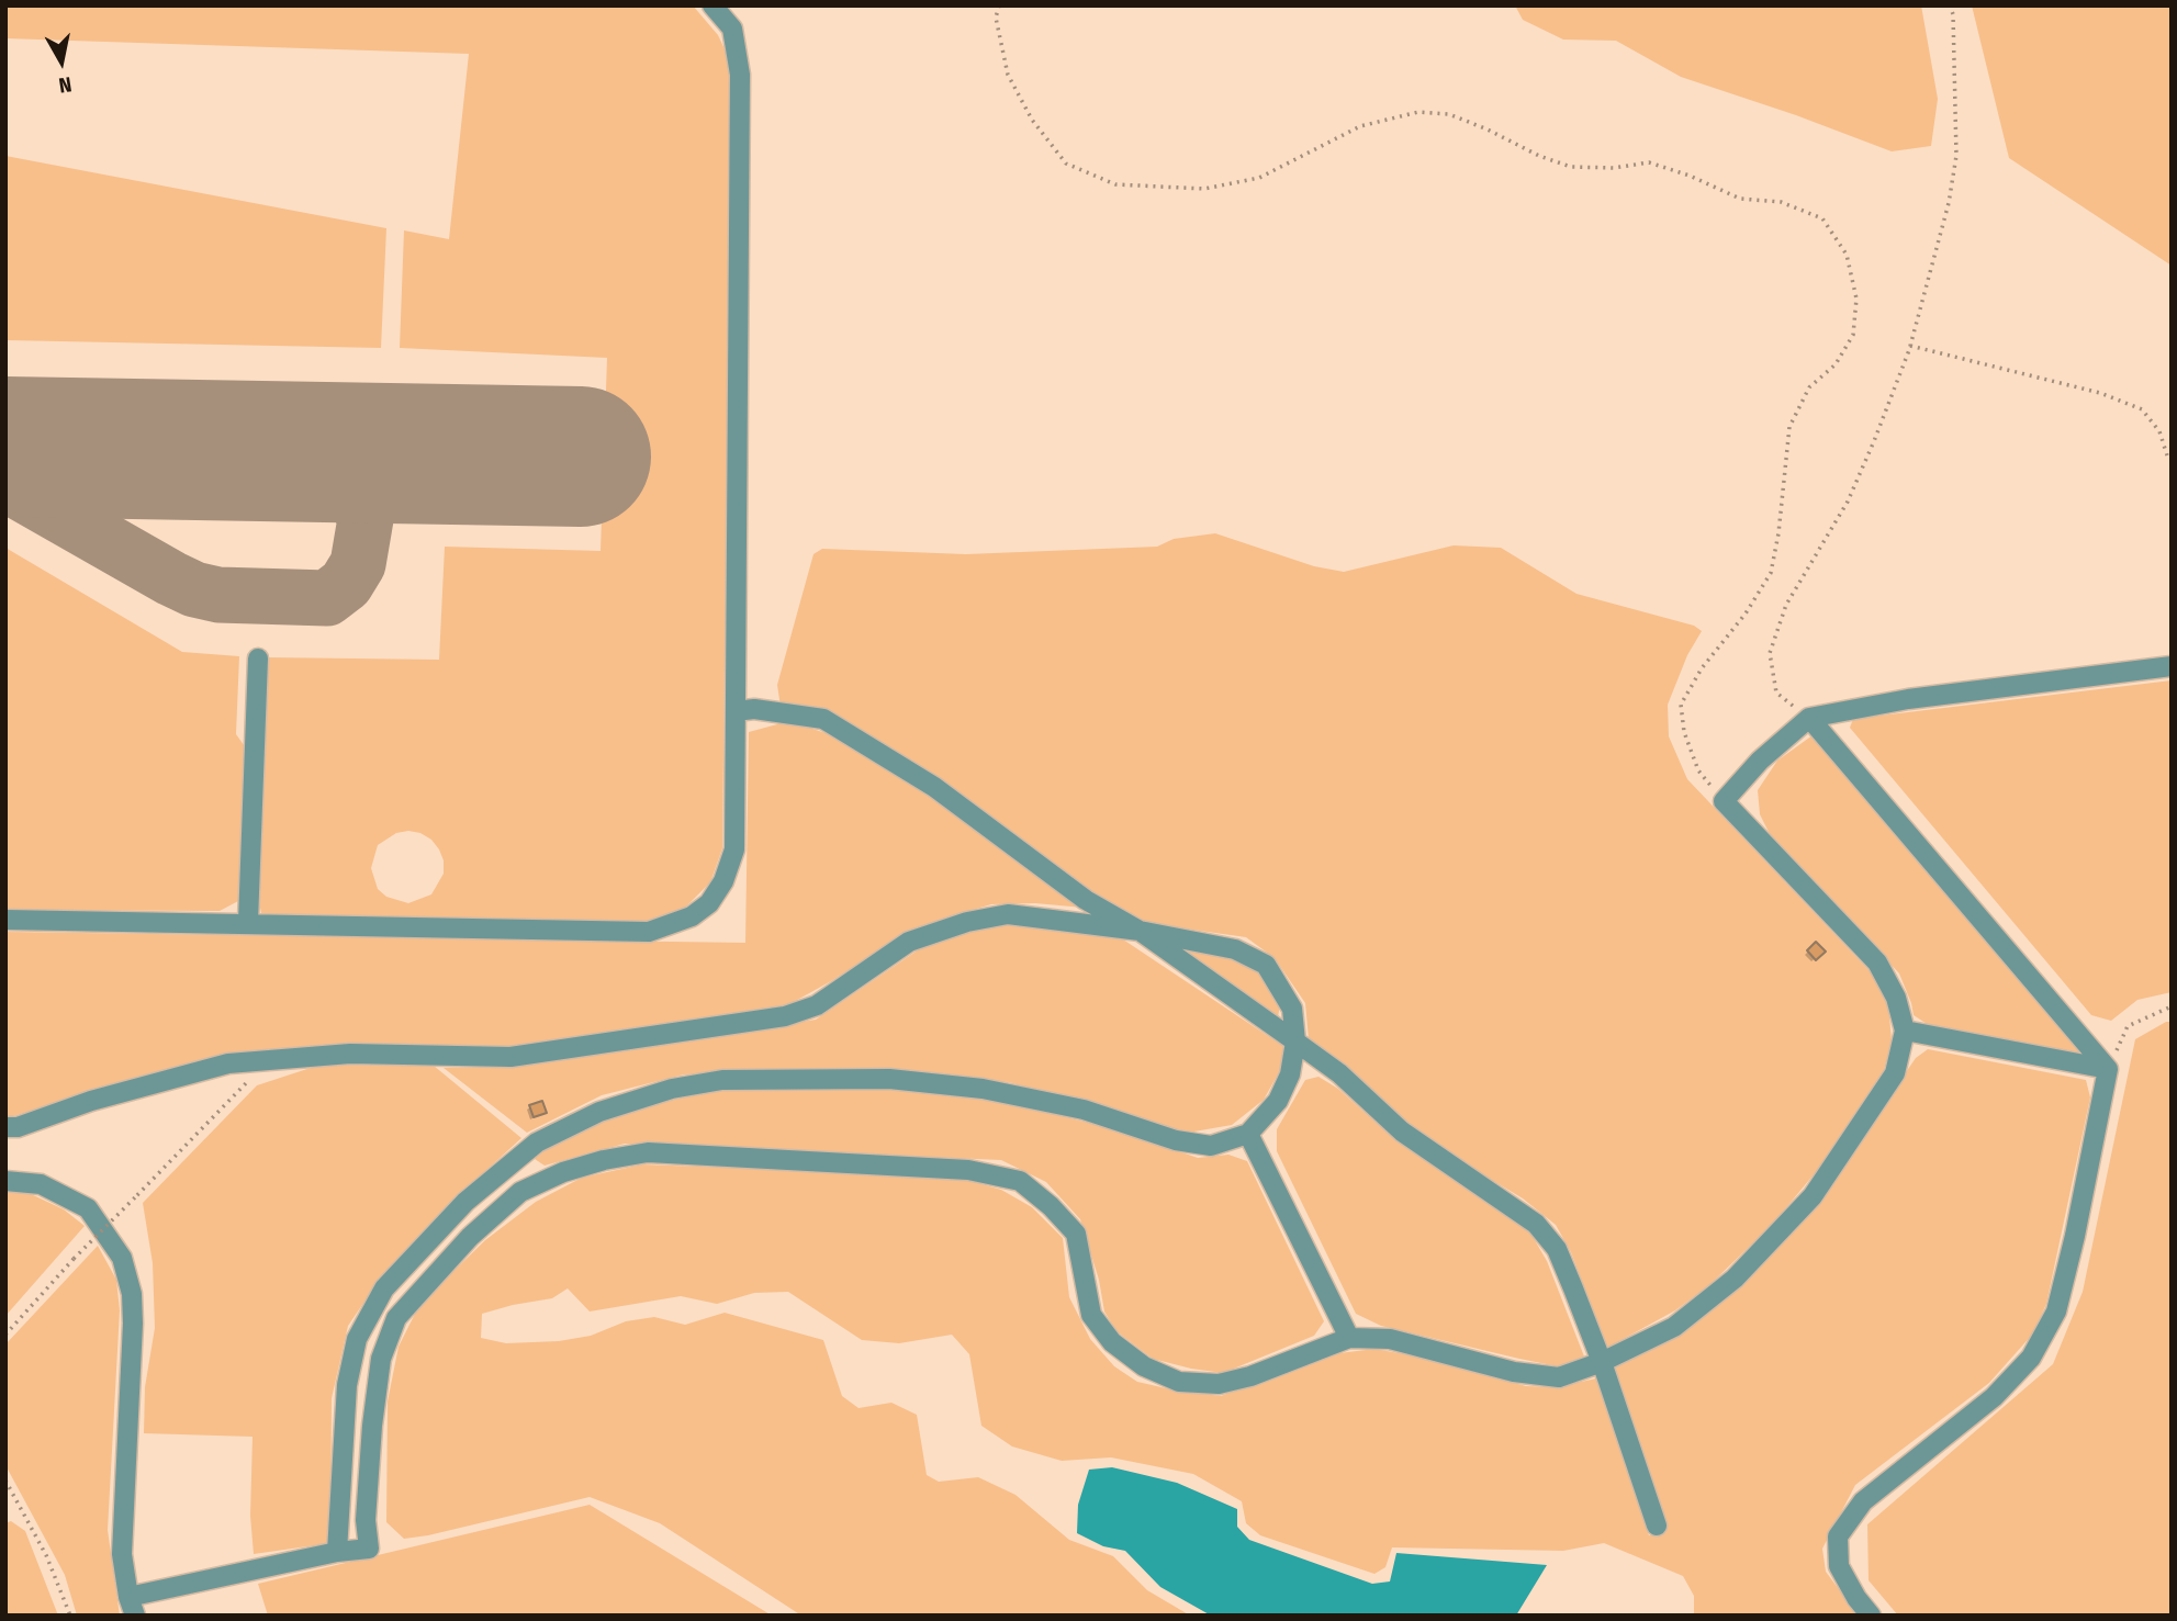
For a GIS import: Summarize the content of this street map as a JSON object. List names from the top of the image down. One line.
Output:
{"north":"bottom"}
